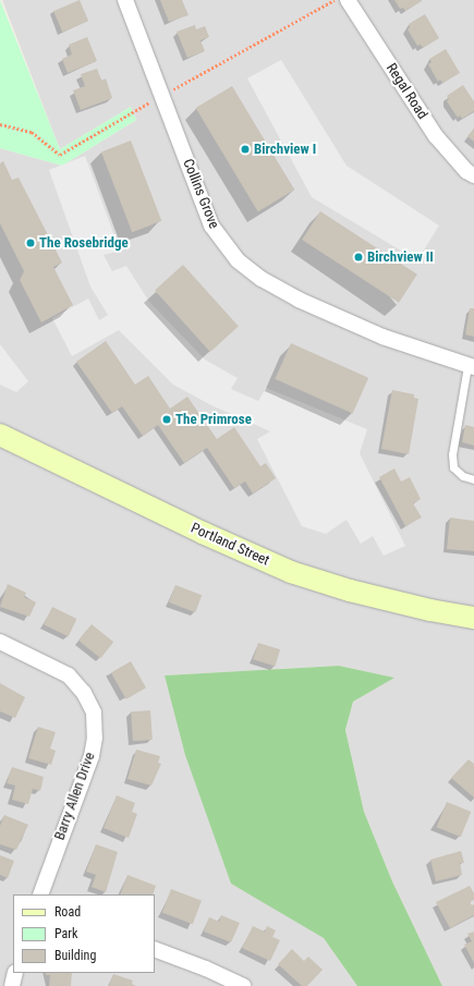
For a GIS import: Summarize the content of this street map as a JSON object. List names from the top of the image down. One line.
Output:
{"streets":{"main road":["Portland Street"],"street":["Regal Road","Collins Grove","Barry Allen Drive"]},"places":["Birchview I","The Rosebridge","Birchview II","The Primrose"],"legend":["Road","Park","Building"]}
